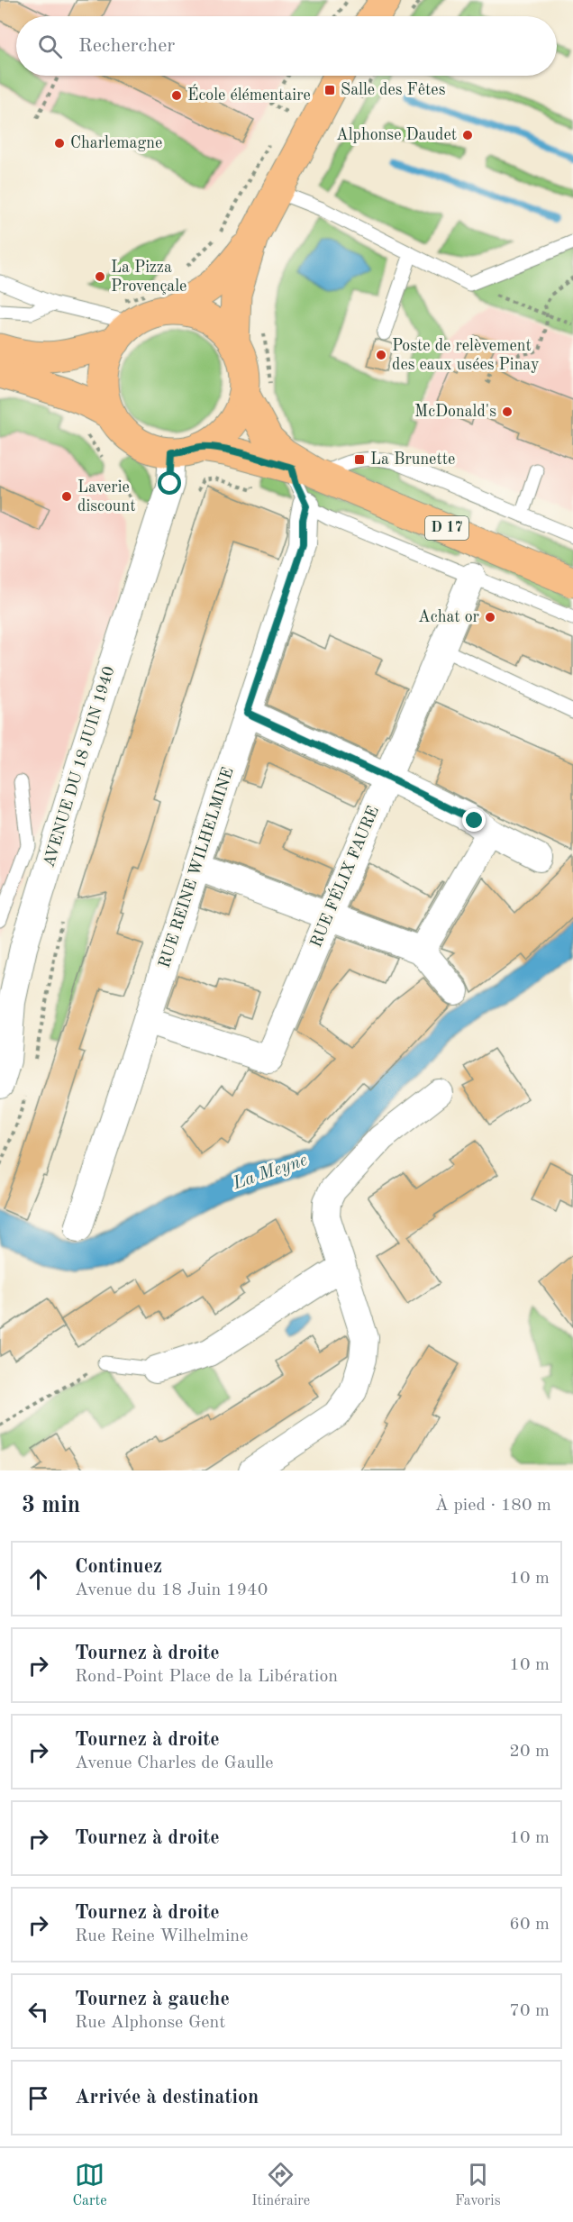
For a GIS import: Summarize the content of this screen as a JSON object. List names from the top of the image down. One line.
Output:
{"streets":{"main road":["D 17"],"street":["AVENUE DU 18 JUIN 1940","RUE REINE WILHELMINE","RUE FÉLIX FAURE"]},"crossings":[["D 17","AVENUE DU 18 JUIN 1940"],["RUE REINE WILHELMINE","RUE FÉLIX FAURE"]],"water":["La Meyne"],"places":{"transit":["Salle des Fêtes","La Brunette"],"other":["École élémentaire","Alphonse Daudet","Charlemagne","La Pizza Provençale","Poste de relèvement des eaux usées Pinay","McDonald's","Laverie discount","Achat or"]},"page":{"search":"Rechercher","heading":["3 min","À pied · 180 m"],"list":[["Continuez","Avenue du 18 Juin 1940","10 m"],["Tournez à droite","Rond-Point Place de la Libération","10 m"],["Tournez à droite","Avenue Charles de Gaulle","20 m"],["Tournez à droite","10 m"],["Tournez à droite","Rue Reine Wilhelmine","60 m"],["Tournez à gauche","Rue Alphonse Gent","70 m"],"Arrivée à destination"],"nav":["Carte","Itinéraire","Favoris"]}}
